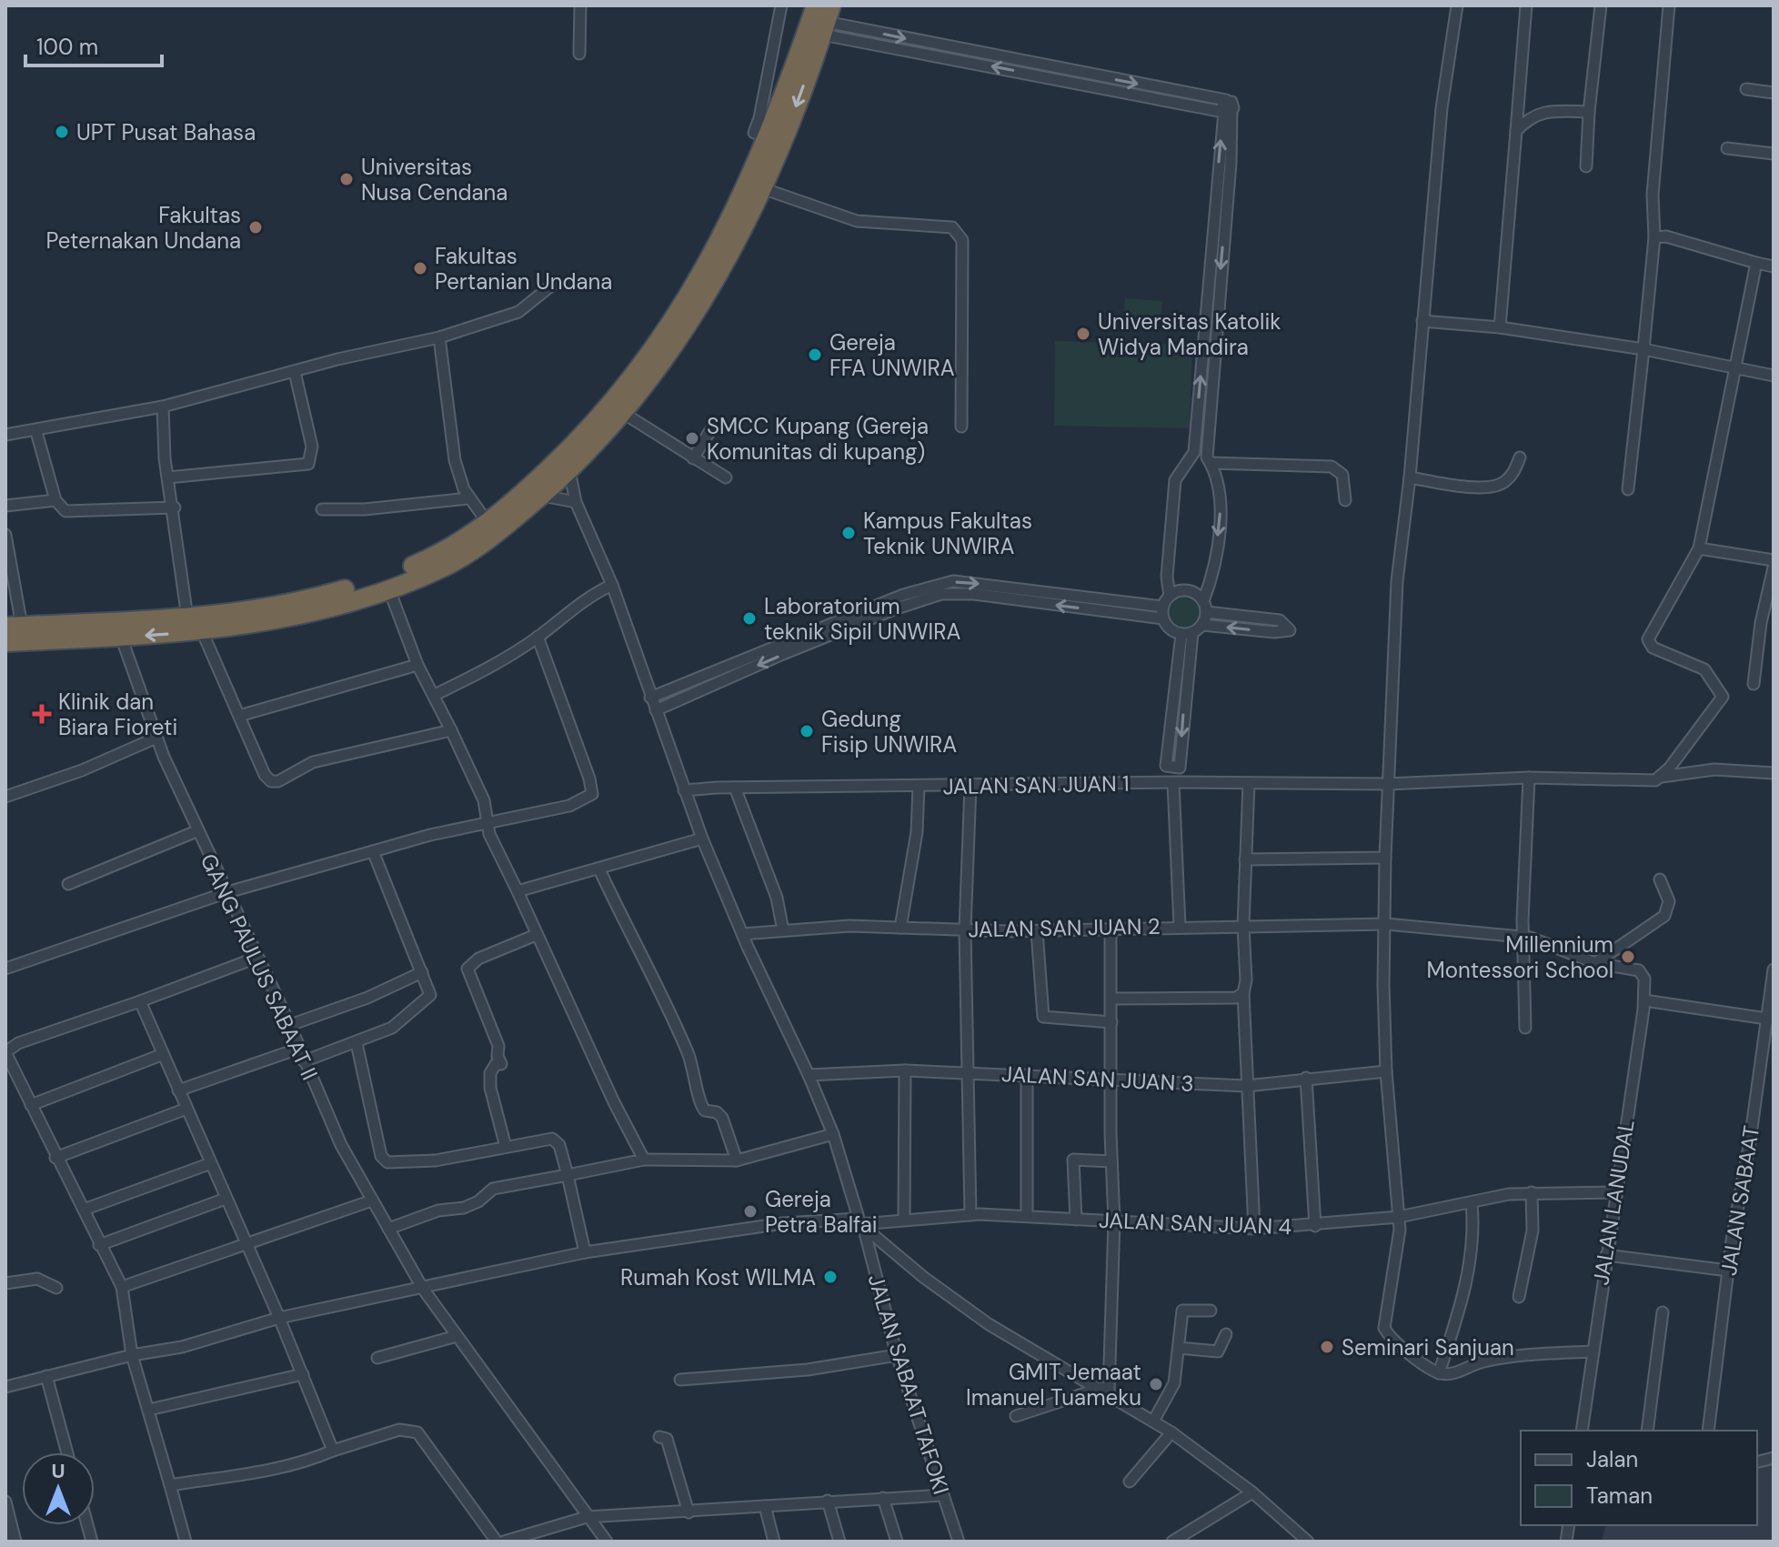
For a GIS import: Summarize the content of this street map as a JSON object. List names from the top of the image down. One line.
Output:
{"streets":{"street":["JALAN SAN JUAN 1","JALAN SAN JUAN 2","GANG PAULUS SABAAT II","JALAN SAN JUAN 3","JALAN SABAAT","JALAN LANUDAL","JALAN SAN JUAN 4","JALAN SABAAT TAFOKI"]},"crossings":[["JALAN SAN JUAN 1","JALAN SABAAT TAFOKI"],["JALAN SAN JUAN 2","JALAN LANUDAL"],["JALAN SAN JUAN 2","JALAN SABAAT TAFOKI"],["GANG PAULUS SABAAT II","JALAN SAN JUAN 4"],["JALAN SAN JUAN 3","JALAN SABAAT TAFOKI"],["JALAN LANUDAL","JALAN SAN JUAN 4"],["JALAN SAN JUAN 4","JALAN SABAAT TAFOKI"]],"places":{"other":["UPT Pusat Bahasa","Universitas Nusa Cendana","Fakultas Peternakan Undana","Fakultas Pertanian Undana","Universitas Katolik Widya Mandira","Gereja FFA UNWIRA","SMCC Kupang (Gereja Komunitas di kupang)","Kampus Fakultas Teknik UNWIRA","Laboratorium teknik Sipil UNWIRA","Gedung Fisip UNWIRA","Millennium Montessori School","Gereja Petra Balfai","Rumah Kost WILMA","Seminari Sanjuan","GMIT Jemaat Imanuel Tuameku"],"health":["Klinik dan Biara Fioreti"]},"legend":["Jalan","Taman"],"scale_bar":"100 m","north":"top"}
